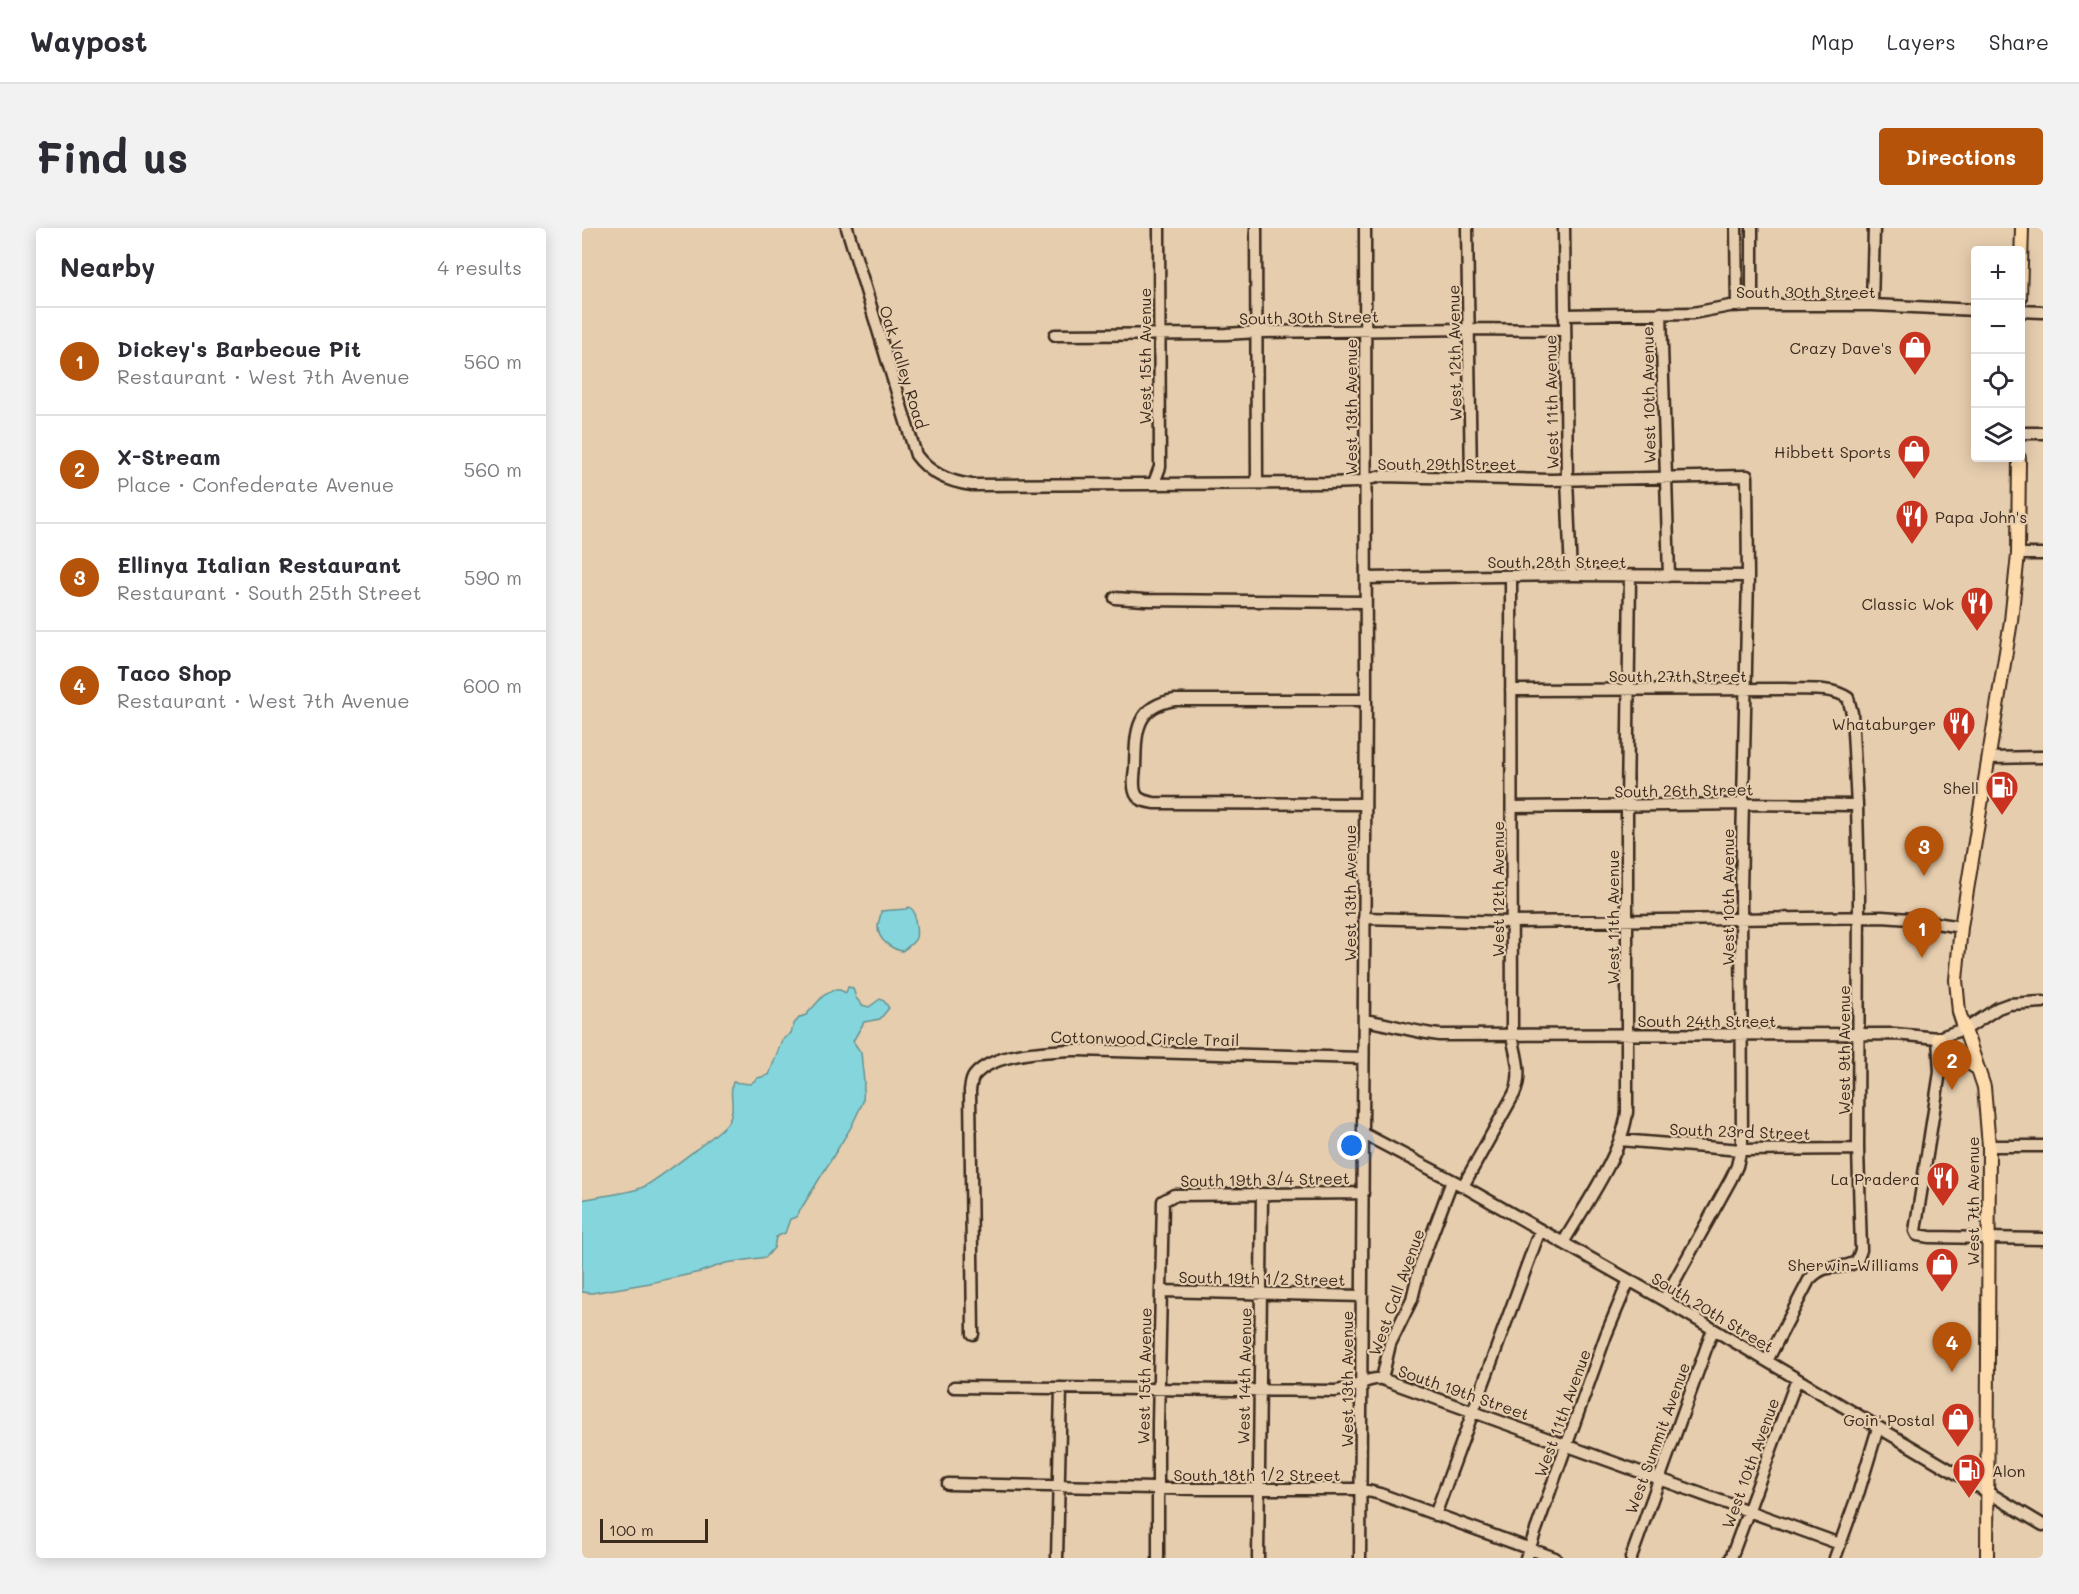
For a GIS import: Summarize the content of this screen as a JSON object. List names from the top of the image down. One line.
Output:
{"streets":{"main road":["West 7th Avenue"],"street":["South 30th Street","West 12th Avenue","West 15th Avenue","Oak Valley Road","West 10th Avenue","West 11th Avenue","West 13th Avenue","South 29th Street","South 28th Street","South 27th Street","South 26th Street","South 24th Street","Cottonwood Circle Trail","West 9th Avenue","South 23rd Street","South 19th 3/4 Street","South 19th 1/2 Street","West Call Avenue","South 20th Street","West 14th Avenue","South 19th Street","West Summit Avenue","South 18th 1/2 Street"]},"crossings":[["South 30th Street","West 12th Avenue"],["South 30th Street","West 15th Avenue"],["South 30th Street","West 10th Avenue"],["South 30th Street","West 11th Avenue"],["South 30th Street","West 13th Avenue"],["West 12th Avenue","South 29th Street"],["West 12th Avenue","South 28th Street"],["West 12th Avenue","South 27th Street"],["West 12th Avenue","South 26th Street"],["West 12th Avenue","South 24th Street"],["West 12th Avenue","South 20th Street"],["West 15th Avenue","South 29th Street"],["West 15th Avenue","South 19th 3/4 Street"],["West 15th Avenue","South 19th 1/2 Street"],["West 15th Avenue","South 19th Street"],["West 15th Avenue","South 18th 1/2 Street"],["Oak Valley Road","South 29th Street"],["West 10th Avenue","South 29th Street"],["West 10th Avenue","South 28th Street"],["West 10th Avenue","South 27th Street"],["West 10th Avenue","South 26th Street"],["West 10th Avenue","South 24th Street"],["West 10th Avenue","South 23rd Street"],["West 10th Avenue","South 20th Street"],["West 10th Avenue","South 19th Street"],["West 11th Avenue","South 29th Street"],["West 11th Avenue","South 28th Street"],["West 11th Avenue","South 27th Street"],["West 11th Avenue","South 26th Street"],["West 11th Avenue","South 24th Street"],["West 11th Avenue","South 23rd Street"],["West 11th Avenue","South 20th Street"],["West 11th Avenue","South 19th Street"],["West 11th Avenue","South 18th 1/2 Street"],["West 13th Avenue","South 29th Street"],["West 13th Avenue","South 28th Street"],["West 13th Avenue","South 24th Street"],["West 13th Avenue","Cottonwood Circle Trail"],["West 13th Avenue","South 19th 3/4 Street"],["West 13th Avenue","South 19th 1/2 Street"],["West 13th Avenue","South 20th Street"],["West 13th Avenue","South 19th Street"],["West 13th Avenue","South 18th 1/2 Street"],["South 27th Street","West 9th Avenue"],["South 26th Street","West 9th Avenue"],["South 24th Street","West 9th Avenue"],["South 24th Street","West 7th Avenue"],["West 9th Avenue","South 23rd Street"],["West 9th Avenue","South 20th Street"],["South 19th 3/4 Street","West 14th Avenue"],["West 7th Avenue","South 20th Street"],["South 19th 1/2 Street","West 14th Avenue"],["West Call Avenue","South 20th Street"],["West Call Avenue","South 19th Street"],["South 20th Street","West Summit Avenue"],["West 14th Avenue","South 19th Street"],["West 14th Avenue","South 18th 1/2 Street"],["South 19th Street","West Summit Avenue"]],"places":{"shop":["Crazy Dave's","Hibbett Sports","Sherwin-Williams","Goin' Postal"],"restaurant":["Papa John's","Classic Wok","Whataburger","La Pradera"],"fuel station":["Shell","Alon"]},"scale_bar":"100 m","page":{"header":"Waypost","nav":["Map","Layers","Share"],"buttons":"Directions","title":"Find us","heading":["Nearby","4 results"],"map_buttons":["+","−"],"list":[{"mark":"1","name":"Dickey's Barbecue Pit","note":"Restaurant · West 7th Avenue","value":"560 m"},{"mark":"2","name":"X-Stream","note":"Place · Confederate Avenue","value":"560 m"},{"mark":"3","name":"Ellinya Italian Restaurant","note":"Restaurant · South 25th Street","value":"590 m"},{"mark":"4","name":"Taco Shop","note":"Restaurant · West 7th Avenue","value":"600 m"}],"pins":["3","1","2","4"],"scale":"100 m"}}
